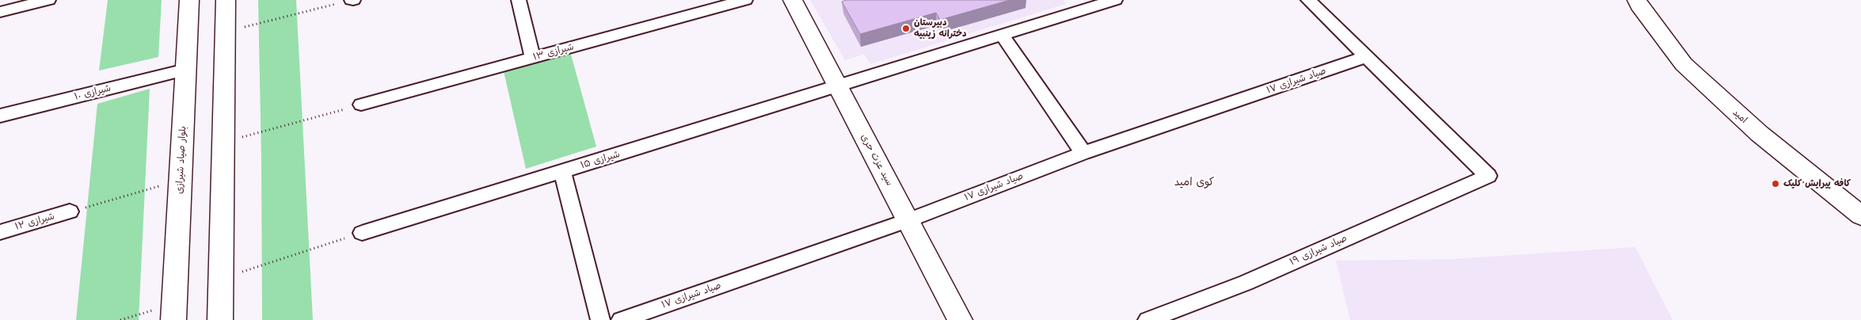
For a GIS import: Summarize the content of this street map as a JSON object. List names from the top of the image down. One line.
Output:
{"streets":{"main road":["امید","بلوار صیاد شیرازی","سید عزت حری"],"street":["شیرازی ۱۳","صیاد شیرازی ۱۷","شیرازی ۱۰","شیرازی ۱۵","شیرازی ۱۲","صیاد شیرازی ۱۹"]},"crossings":[["صیاد شیرازی ۱۷","سید عزت حری"],["صیاد شیرازی ۱۷","صیاد شیرازی ۱۹"],["شیرازی ۱۰","بلوار صیاد شیرازی"],["شیرازی ۱۵","سید عزت حری"]],"districts":["کوی امید"],"places":["دبیرستان دخترانه زینبیه","کافه پیرایش کلیک"]}
